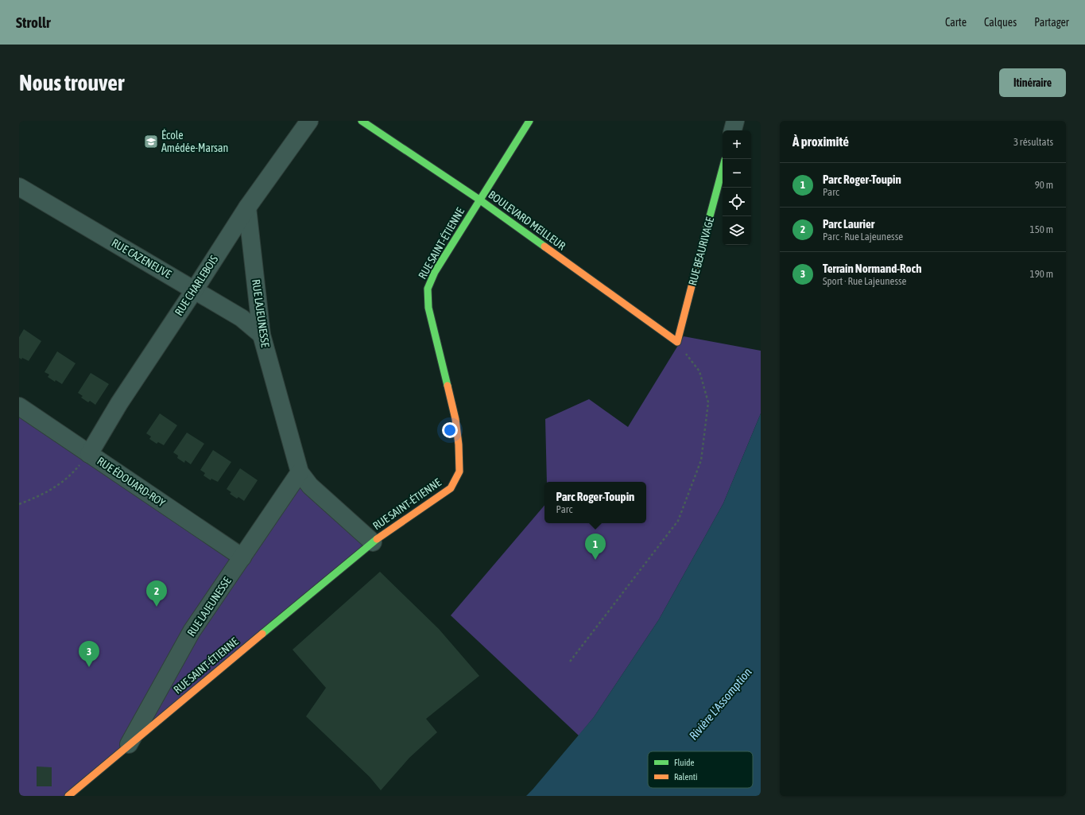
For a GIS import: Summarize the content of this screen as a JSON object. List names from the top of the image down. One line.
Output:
{"streets":{"street":["BOULEVARD MEILLEUR","RUE SAINT-ÉTIENNE","RUE BEAURIVAGE","RUE CAZENEUVE","RUE CHARLEBOIS","RUE LAJEUNESSE","RUE ÉDOUARD-ROY"]},"crossings":[["BOULEVARD MEILLEUR","RUE SAINT-ÉTIENNE"],["BOULEVARD MEILLEUR","RUE BEAURIVAGE"],["RUE SAINT-ÉTIENNE","RUE LAJEUNESSE"],["RUE CAZENEUVE","RUE CHARLEBOIS"],["RUE CAZENEUVE","RUE LAJEUNESSE"],["RUE CHARLEBOIS","RUE LAJEUNESSE"],["RUE CHARLEBOIS","RUE ÉDOUARD-ROY"],["RUE LAJEUNESSE","RUE ÉDOUARD-ROY"]],"water":["Rivière L'Assomption"],"places":{"school or university":["École Amédée-Marsan"]},"legend":["Fluide","Ralenti"],"page":{"header":"Strollr","nav":["Carte","Calques","Partager"],"buttons":"Itinéraire","title":"Nous trouver","heading":["À proximité","3 résultats"],"map_buttons":["+","−"],"list":[{"mark":"1","name":"Parc Roger-Toupin","note":"Parc","value":"90 m"},{"mark":"2","name":"Parc Laurier","note":"Parc · Rue Lajeunesse","value":"150 m"},{"mark":"3","name":"Terrain Normand-Roch","note":"Sport · Rue Lajeunesse","value":"190 m"}],"popup":["Parc Roger-Toupin","Parc"],"pins":["1","2","3"]}}
